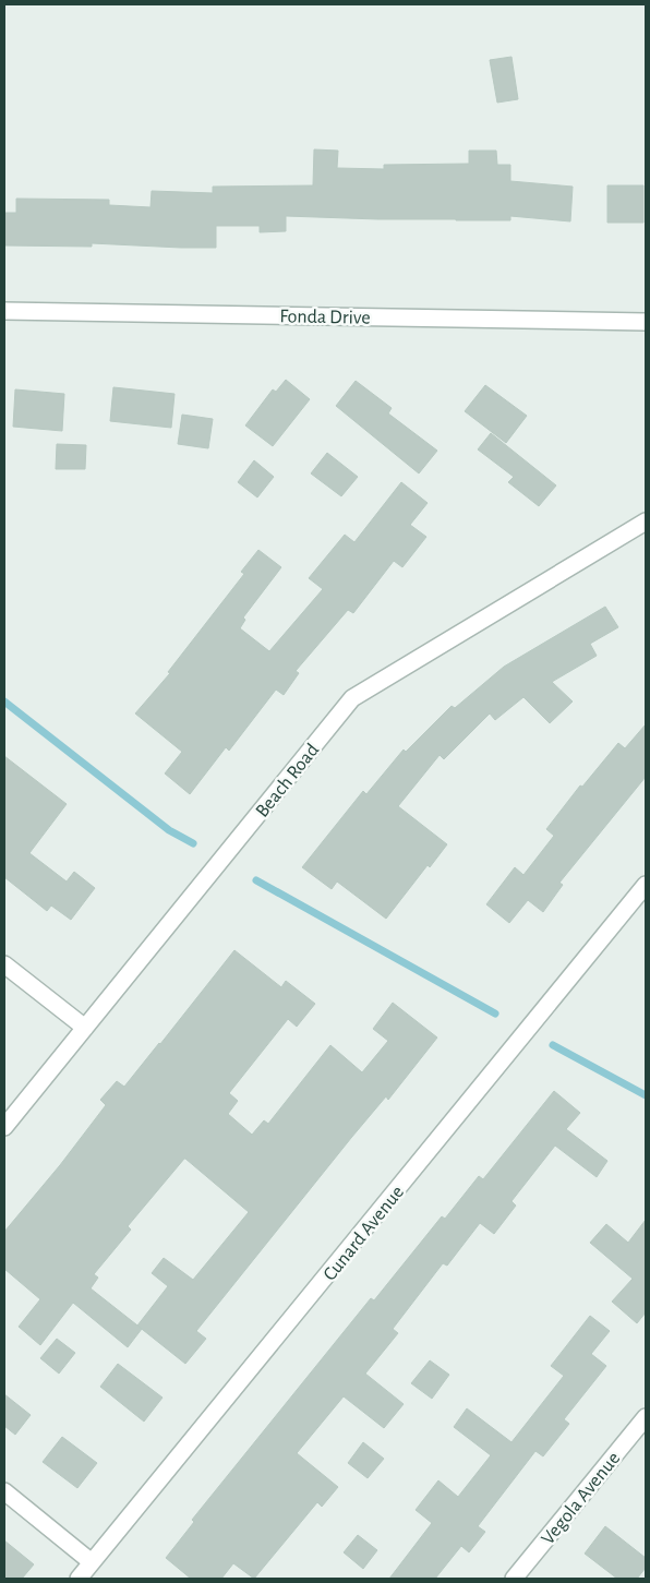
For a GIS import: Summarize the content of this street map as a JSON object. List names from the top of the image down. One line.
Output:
{"streets":{"street":["Fonda Drive","Beach Road","Cunard Avenue","Vegola Avenue"]}}
